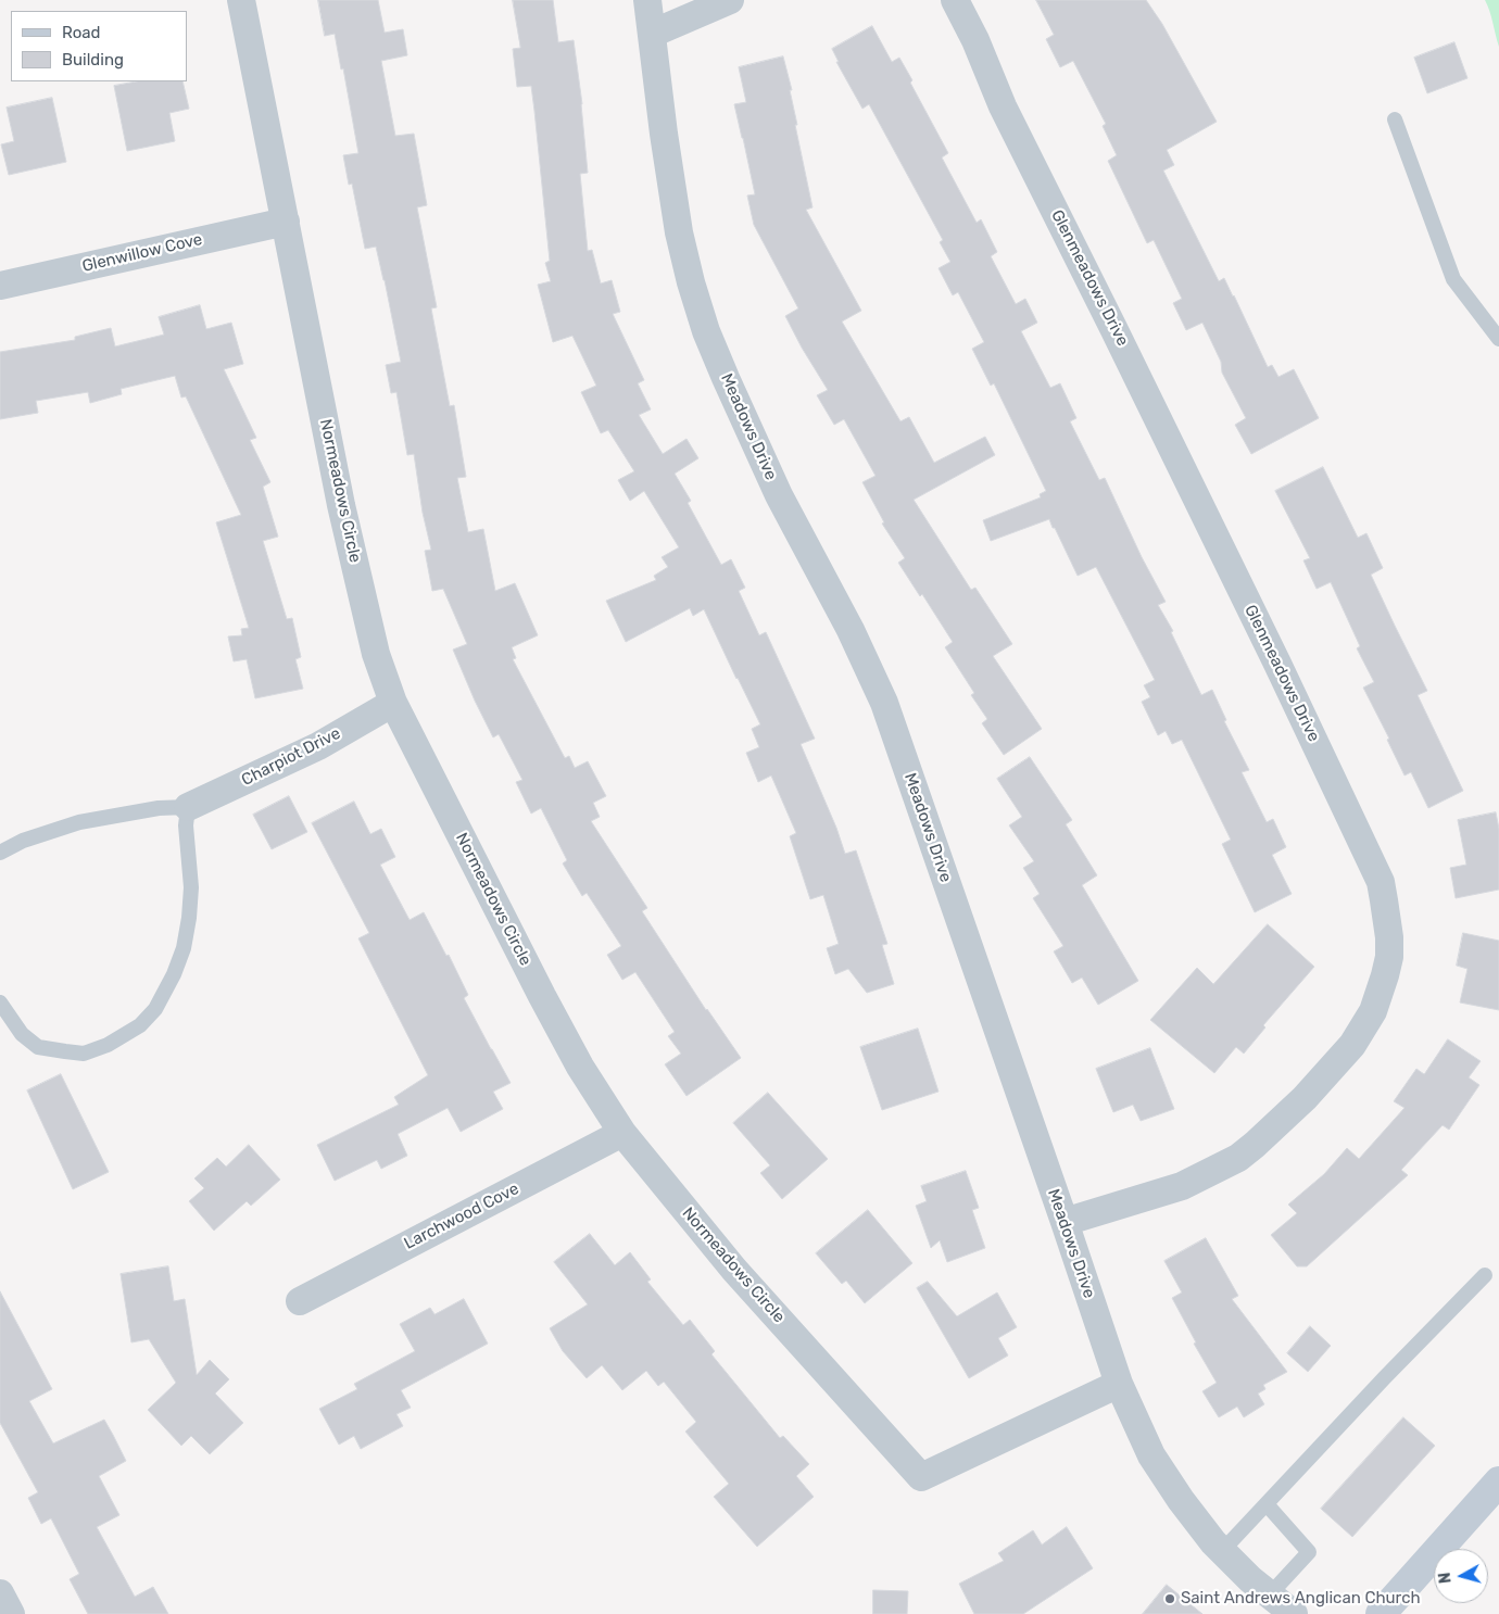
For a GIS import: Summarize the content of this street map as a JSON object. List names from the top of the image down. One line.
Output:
{"streets":{"street":["Glenwillow Cove","Glenmeadows Drive","Meadows Drive","Normeadows Circle","Charpiot Drive","Larchwood Cove"]},"crossings":[["Glenwillow Cove","Normeadows Circle"],["Glenmeadows Drive","Meadows Drive"],["Meadows Drive","Normeadows Circle"],["Normeadows Circle","Charpiot Drive"],["Normeadows Circle","Larchwood Cove"]],"places":["Saint Andrews Anglican Church"],"legend":["Road","Building"],"north":"left"}
